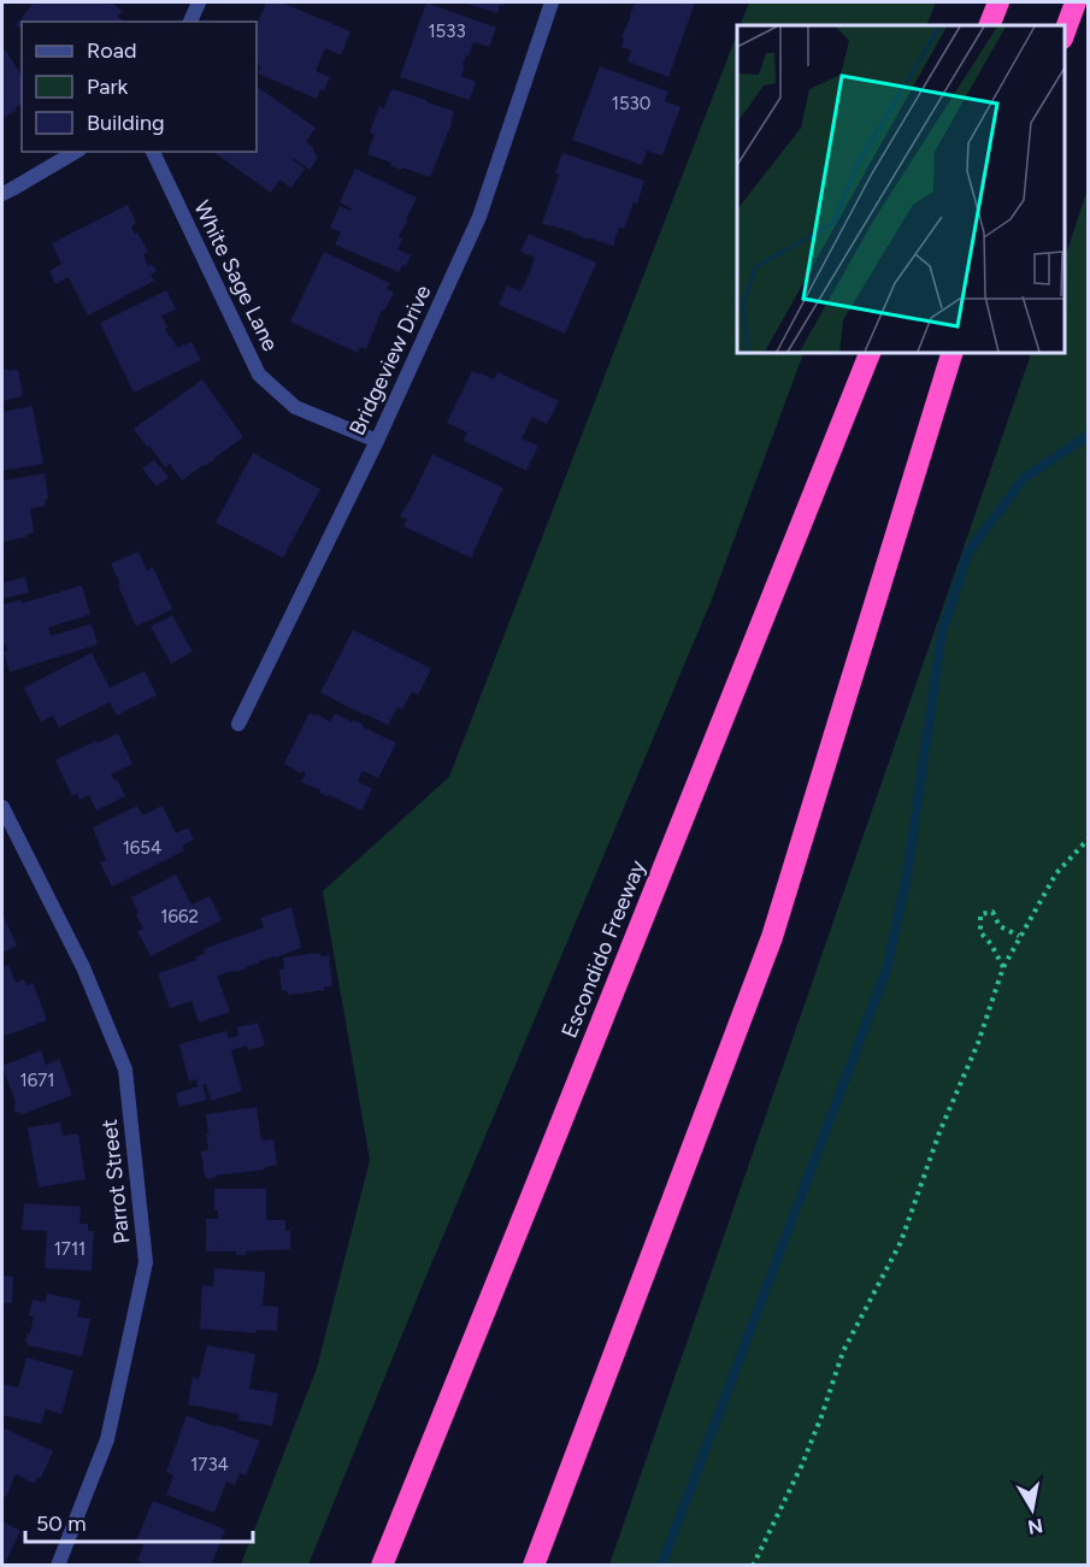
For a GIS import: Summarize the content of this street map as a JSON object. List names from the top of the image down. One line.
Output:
{"streets":{"highway":["Escondido Freeway"],"street":["White Sage Lane","Bridgeview Drive","Parrot Street"]},"crossings":[["White Sage Lane","Bridgeview Drive"]],"house_numbers":["1533","1530","1654","1662","1671","1711","1734"],"legend":["Road","Park","Building"],"scale_bar":"50 m","north":"bottom"}
